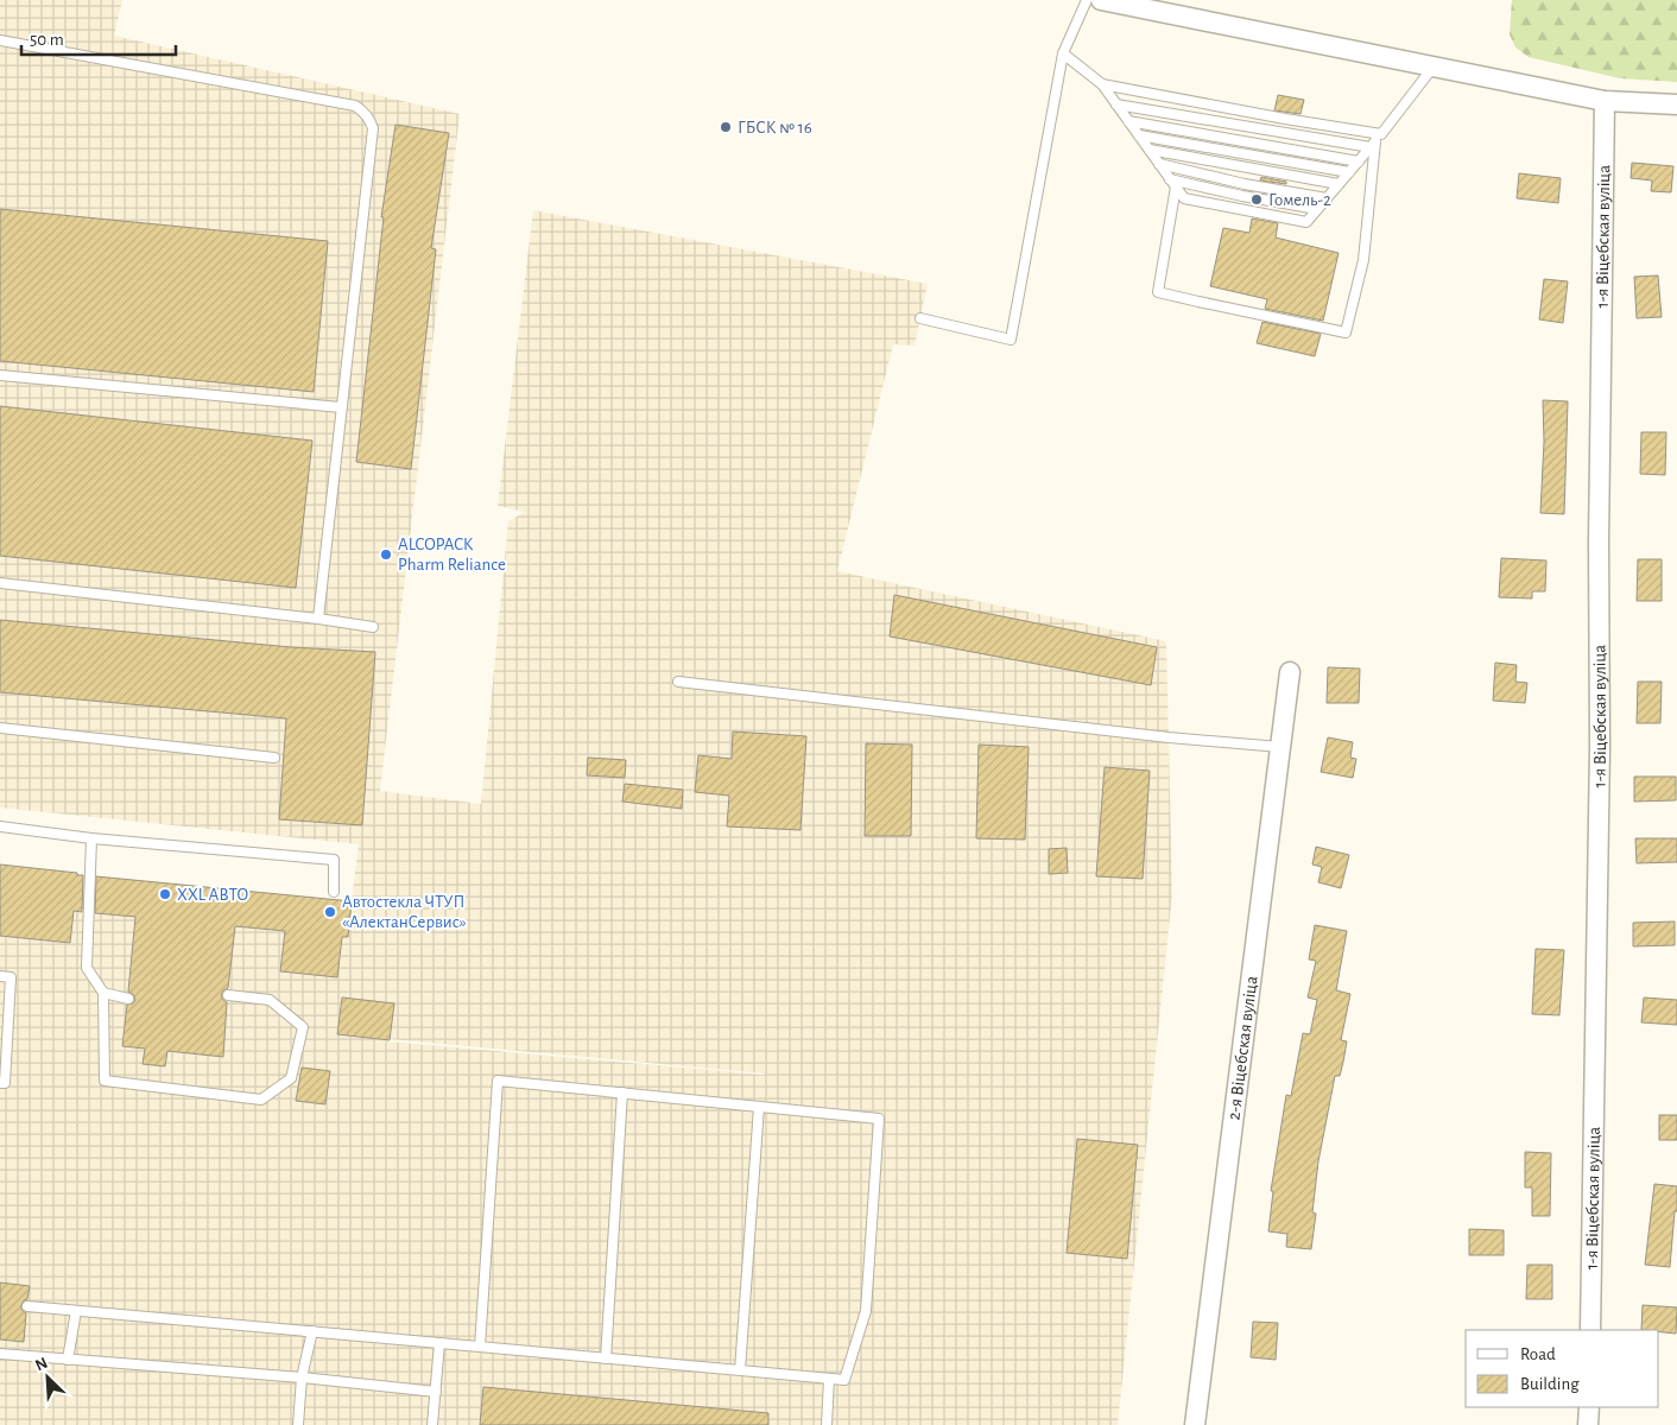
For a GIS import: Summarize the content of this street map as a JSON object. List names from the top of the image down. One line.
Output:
{"streets":{"street":["1-я Віцебская вуліца","2-я Віцебская вуліца"]},"places":["ГБСК № 16","Гомель-2","ALCOPACK Pharm Reliance","XXL АВТО","Автостекла ЧТУП «АлектанСервис»"],"legend":["Road","Building"],"scale_bar":"50 m","north":"top left"}
